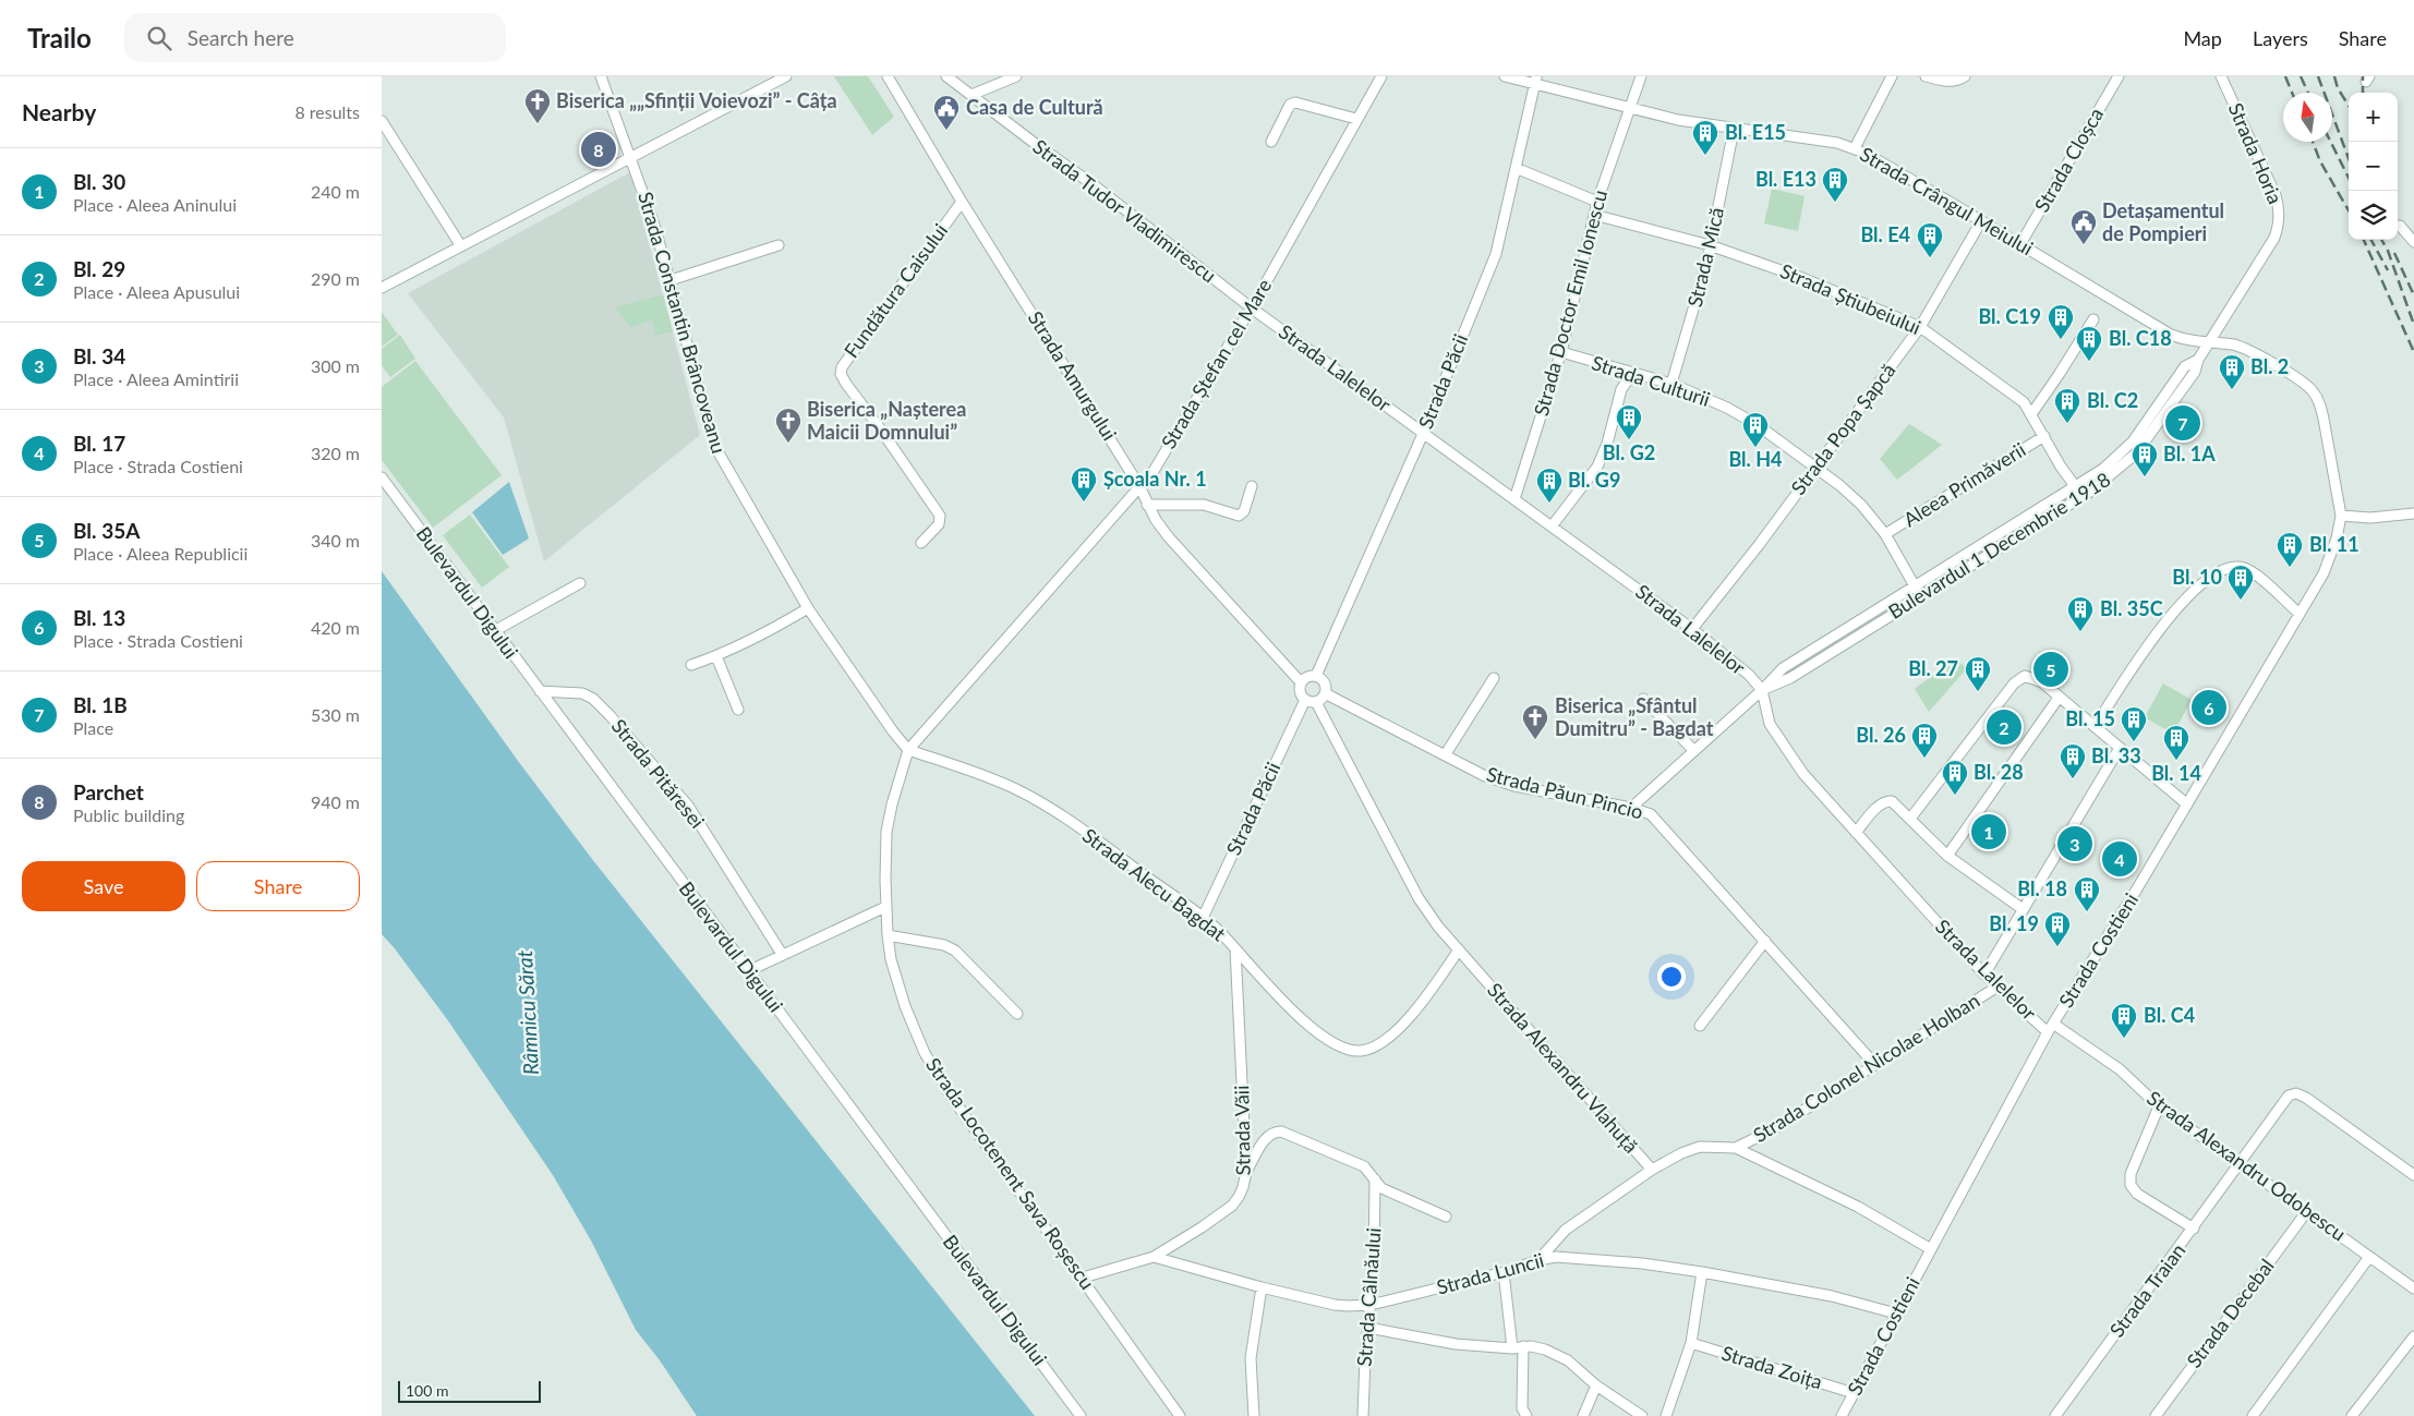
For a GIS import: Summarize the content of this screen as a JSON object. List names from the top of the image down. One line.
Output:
{"streets":{"street":["Strada Horia","Strada Cloșca","Strada Crângul Meiului","Strada Tudor Vladimirescu","Strada Mică","Fundătura Caisului","Strada Știubeiului","Strada Doctor Emil Ionescu","Strada Constantin Brâncoveanu","Strada Ștefan cel Mare","Strada Lalelelor","Strada Amurgului","Strada Păcii","Strada Culturii","Strada Popa Șapcă","Aleea Primăverii","Bulevardul 1 Decembrie 1918","Bulevardul Digului","Strada Pităresei","Strada Păun Pincio","Strada Alecu Bagdat","Strada Costieni","Strada Alexandru Vlahuță","Strada Colonel Nicolae Holban","Strada Văii","Strada Alexandru Odobescu","Strada Locotenent Sava Roșescu","Strada Luncii","Strada Traian","Strada Câlnăului","Strada Decebal","Strada Zoița"]},"crossings":[["Strada Horia","Strada Crângul Meiului"],["Strada Horia","Bulevardul 1 Decembrie 1918"],["Strada Cloșca","Strada Crângul Meiului"],["Strada Crângul Meiului","Strada Mică"],["Strada Crângul Meiului","Strada Doctor Emil Ionescu"],["Strada Crângul Meiului","Strada Păcii"],["Strada Crângul Meiului","Strada Popa Șapcă"],["Strada Crângul Meiului","Bulevardul 1 Decembrie 1918"],["Strada Crângul Meiului","Strada Costieni"],["Strada Tudor Vladimirescu","Strada Ștefan cel Mare"],["Strada Tudor Vladimirescu","Strada Lalelelor"],["Strada Mică","Strada Știubeiului"],["Strada Mică","Strada Culturii"],["Fundătura Caisului","Strada Amurgului"],["Strada Știubeiului","Strada Doctor Emil Ionescu"],["Strada Știubeiului","Strada Popa Șapcă"],["Strada Știubeiului","Aleea Primăverii"],["Strada Știubeiului","Bulevardul 1 Decembrie 1918"],["Strada Doctor Emil Ionescu","Strada Lalelelor"],["Strada Doctor Emil Ionescu","Strada Culturii"],["Strada Constantin Brâncoveanu","Strada Ștefan cel Mare"],["Strada Constantin Brâncoveanu","Strada Alecu Bagdat"],["Strada Constantin Brâncoveanu","Strada Locotenent Sava Roșescu"],["Strada Ștefan cel Mare","Strada Lalelelor"],["Strada Ștefan cel Mare","Strada Amurgului"],["Strada Ștefan cel Mare","Strada Alecu Bagdat"],["Strada Ștefan cel Mare","Strada Locotenent Sava Roșescu"],["Strada Lalelelor","Strada Păcii"],["Strada Lalelelor","Strada Popa Șapcă"],["Strada Lalelelor","Bulevardul 1 Decembrie 1918"],["Strada Lalelelor","Strada Costieni"],["Strada Lalelelor","Strada Colonel Nicolae Holban"],["Strada Lalelelor","Strada Alexandru Odobescu"],["Strada Amurgului","Strada Păcii"],["Strada Amurgului","Strada Păun Pincio"],["Strada Amurgului","Strada Alexandru Vlahuță"],["Strada Păcii","Strada Păun Pincio"],["Strada Păcii","Strada Alecu Bagdat"],["Strada Păcii","Strada Alexandru Vlahuță"],["Strada Culturii","Strada Popa Șapcă"],["Strada Culturii","Aleea Primăverii"],["Strada Culturii","Bulevardul 1 Decembrie 1918"],["Bulevardul 1 Decembrie 1918","Strada Păun Pincio"],["Bulevardul Digului","Strada Pităresei"],["Strada Păun Pincio","Strada Alexandru Vlahuță"],["Strada Păun Pincio","Strada Colonel Nicolae Holban"],["Strada Alecu Bagdat","Strada Alexandru Vlahuță"],["Strada Alecu Bagdat","Strada Văii"],["Strada Alecu Bagdat","Strada Locotenent Sava Roșescu"],["Strada Costieni","Strada Alexandru Vlahuță"],["Strada Costieni","Strada Alexandru Odobescu"],["Strada Costieni","Strada Luncii"],["Strada Costieni","Strada Zoița"],["Strada Alexandru Vlahuță","Strada Colonel Nicolae Holban"],["Strada Văii","Strada Locotenent Sava Roșescu"],["Strada Văii","Strada Luncii"],["Strada Alexandru Odobescu","Strada Traian"],["Strada Alexandru Odobescu","Strada Decebal"],["Strada Luncii","Strada Câlnăului"]],"water":["Râmnicu Sărat"],"places":{"church":["Biserica „„Sfinții Voievozi” - Câța","Biserica „Nașterea Maicii Domnului”","Biserica „Sfântul Dumitru” - Bagdat"],"public building":["Casa de Cultură","Detașamentul de Pompieri"],"building":["Bl. E15","Bl. E13","Bl. E4","Bl. C19","Bl. C18","Bl. 2","Bl. C2","Bl. G2","Bl. H4","Bl. 1A","Școala Nr. 1","Bl. G9","Bl. 11","Bl. 10","Bl. 35C","Bl. 27","Bl. 15","Bl. 26","Bl. 14","Bl. 33","Bl. 28","Bl. 18","Bl. 19","Bl. C4"]},"scale_bar":"100 m","north":"top","page":{"header":"Trailo","search":"Search here","nav":["Map","Layers","Share"],"heading":["Nearby","8 results"],"map_buttons":["+","−"],"pins":["8","7","5","6","2","1","3","4"],"list":[{"mark":"1","name":"Bl. 30","note":"Place · Aleea Aninului","value":"240 m"},{"mark":"2","name":"Bl. 29","note":"Place · Aleea Apusului","value":"290 m"},{"mark":"3","name":"Bl. 34","note":"Place · Aleea Amintirii","value":"300 m"},{"mark":"4","name":"Bl. 17","note":"Place · Strada Costieni","value":"320 m"},{"mark":"5","name":"Bl. 35A","note":"Place · Aleea Republicii","value":"340 m"},{"mark":"6","name":"Bl. 13","note":"Place · Strada Costieni","value":"420 m"},{"mark":"7","name":"Bl. 1B","note":"Place","value":"530 m"},{"mark":"8","name":"Parchet","note":"Public building","value":"940 m"}],"buttons":["Save","Share"],"scale":"100 m"}}
